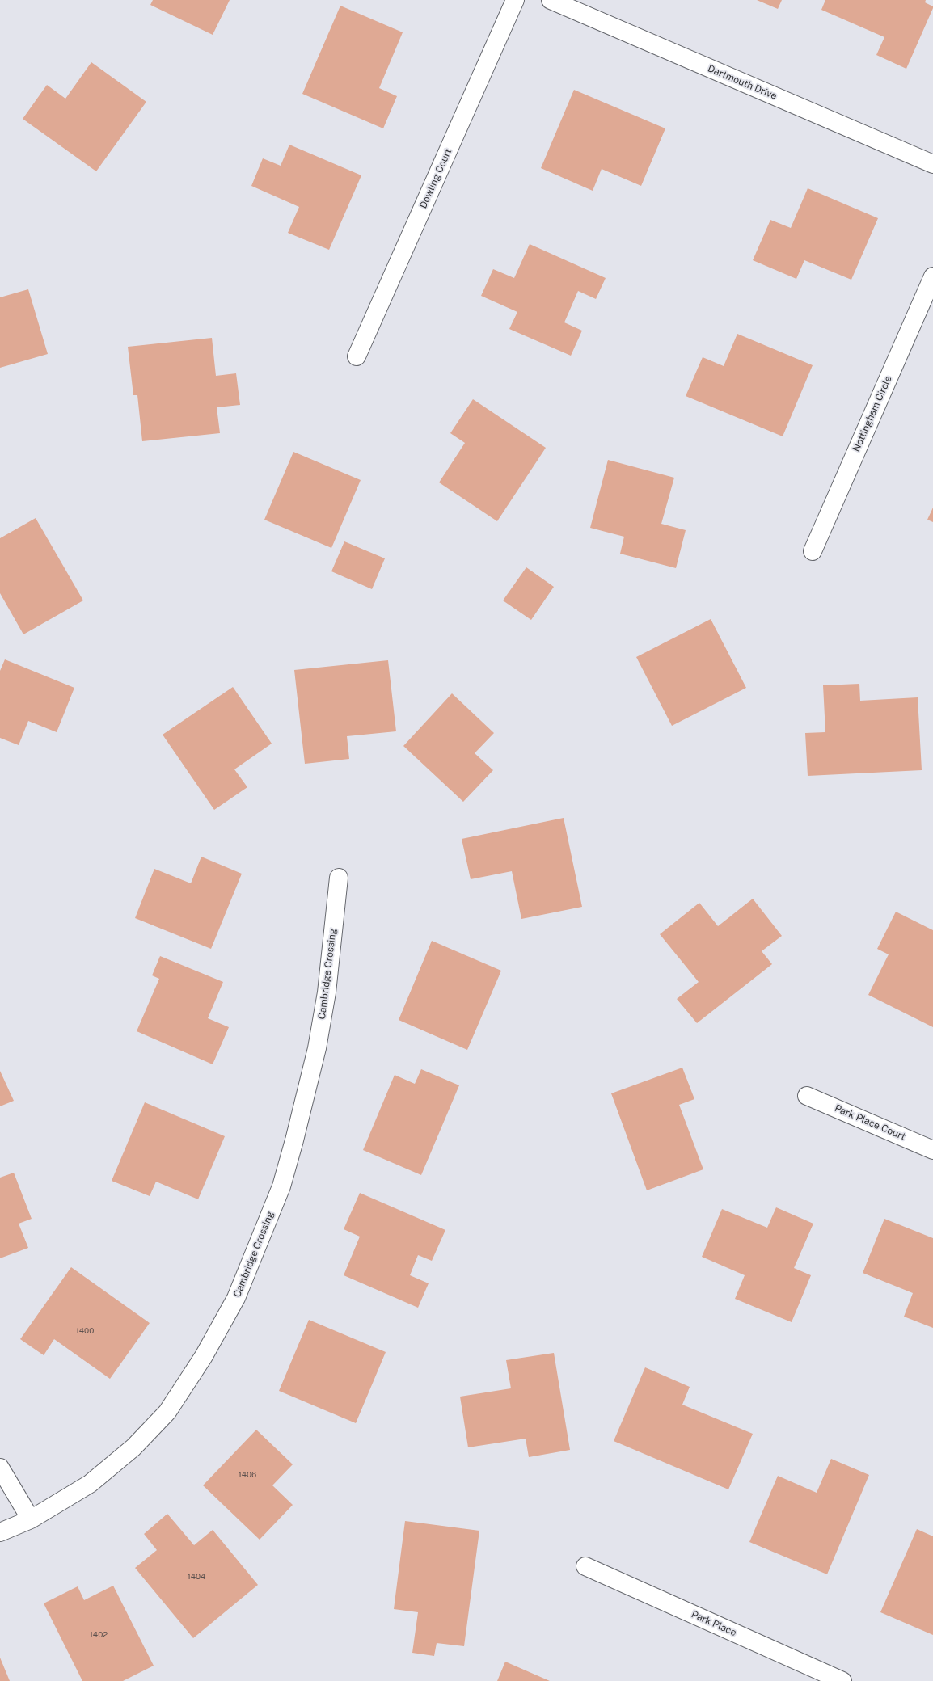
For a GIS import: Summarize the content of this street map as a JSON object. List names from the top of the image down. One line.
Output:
{"streets":{"street":["Dartmouth Drive","Dowling Court","Nottingham Circle","Cambridge Crossing","Park Place Court","Park Place"]},"house_numbers":["1400","1406","1404","1402"]}
